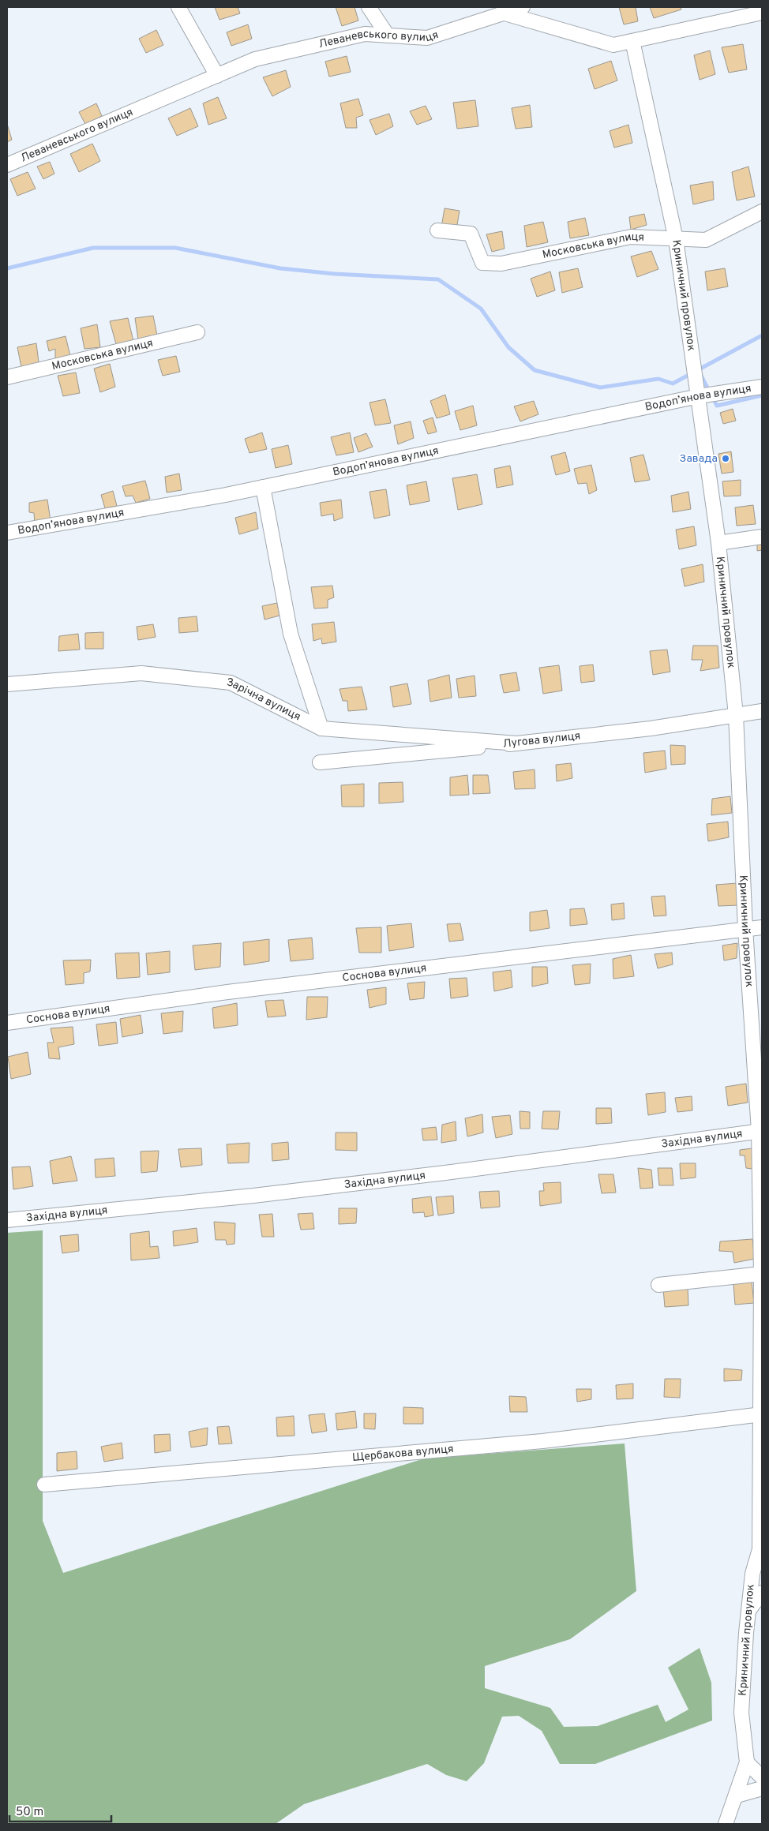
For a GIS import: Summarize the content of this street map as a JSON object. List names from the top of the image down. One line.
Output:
{"streets":{"street":["Леваневського вулиця","Московська вулиця","Криничний провулок","Водоп’янова вулиця","Зарічна вулиця","Лугова вулиця","Соснова вулиця","Західна вулиця","Щербакова вулиця"]},"crossings":[["Московська вулиця","Криничний провулок"],["Криничний провулок","Водоп’янова вулиця"],["Криничний провулок","Лугова вулиця"],["Криничний провулок","Соснова вулиця"],["Криничний провулок","Західна вулиця"],["Криничний провулок","Щербакова вулиця"],["Зарічна вулиця","Лугова вулиця"]],"places":["Завада"],"scale_bar":"50 m"}
